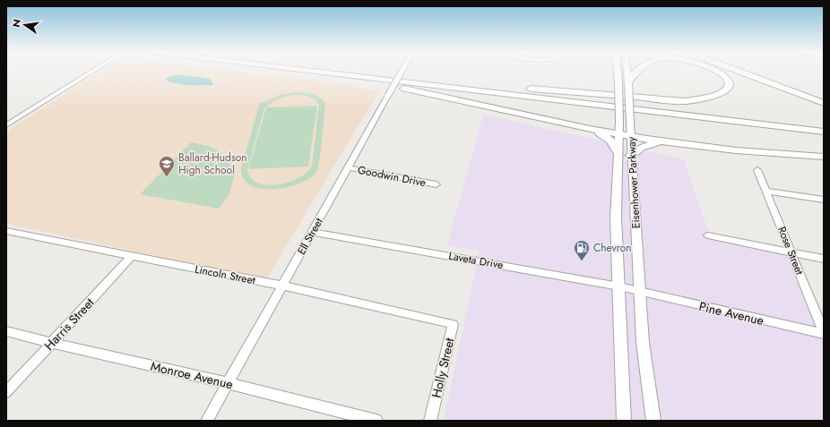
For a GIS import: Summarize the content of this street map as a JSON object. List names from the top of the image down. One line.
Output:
{"streets":{"main road":["Eisenhower Parkway"],"street":["Goodwin Drive","Ell Street","Rose Street","Laveta Drive","Lincoln Street","Pine Avenue","Harris Street","Holly Street","Monroe Avenue"]},"crossings":[["Goodwin Drive","Ell Street"],["Eisenhower Parkway","Laveta Drive"],["Eisenhower Parkway","Pine Avenue"],["Ell Street","Laveta Drive"],["Ell Street","Lincoln Street"],["Ell Street","Monroe Avenue"],["Rose Street","Pine Avenue"],["Laveta Drive","Pine Avenue"],["Lincoln Street","Harris Street"],["Lincoln Street","Holly Street"],["Harris Street","Monroe Avenue"]],"places":{"school or university":["Ballard-Hudson High School"],"fuel station":["Chevron"]},"north":"left"}
